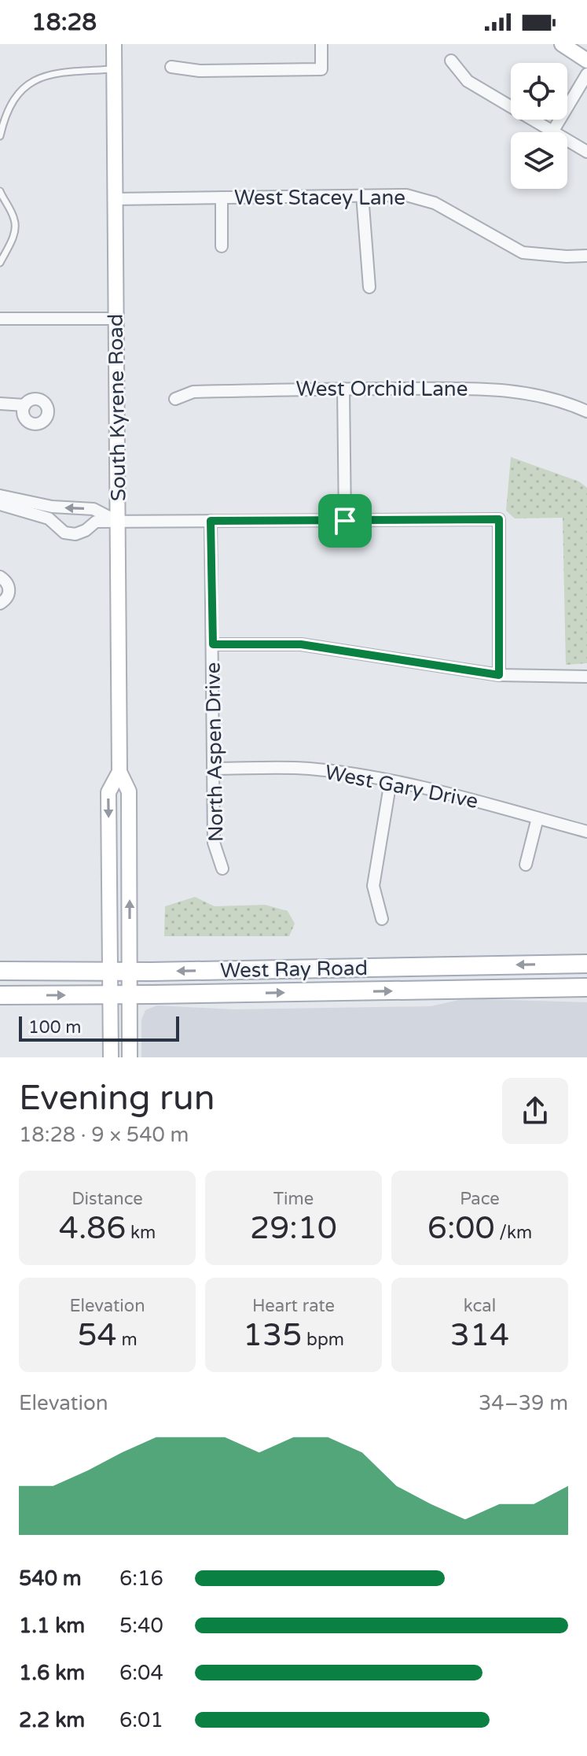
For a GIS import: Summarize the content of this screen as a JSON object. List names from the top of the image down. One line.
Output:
{"streets":{"main road":["South Kyrene Road","West Ray Road"],"street":["West Stacey Lane","West Orchid Lane","North Aspen Drive","West Gary Drive"]},"crossings":[["West Stacey Lane","South Kyrene Road"],["South Kyrene Road","West Ray Road"],["North Aspen Drive","West Gary Drive"]],"scale_bar":"100 m","page":{"status":"18:28","scale":"100 m","heading":["Evening run","18:28 · 9 × 540 m"],"stats":[["Distance","4.86 km"],["Time","29:10"],["Pace","6:00 /km"],["Elevation","54 m"],["Heart rate","135 bpm"],["kcal","314"]],"chart":["Elevation","34–39 m"],"list":[{"name":"540 m","note":"6:16"},{"name":"1.1 km","note":"5:40"},{"name":"1.6 km","note":"6:04"},{"name":"2.2 km","note":"6:01"}]}}
